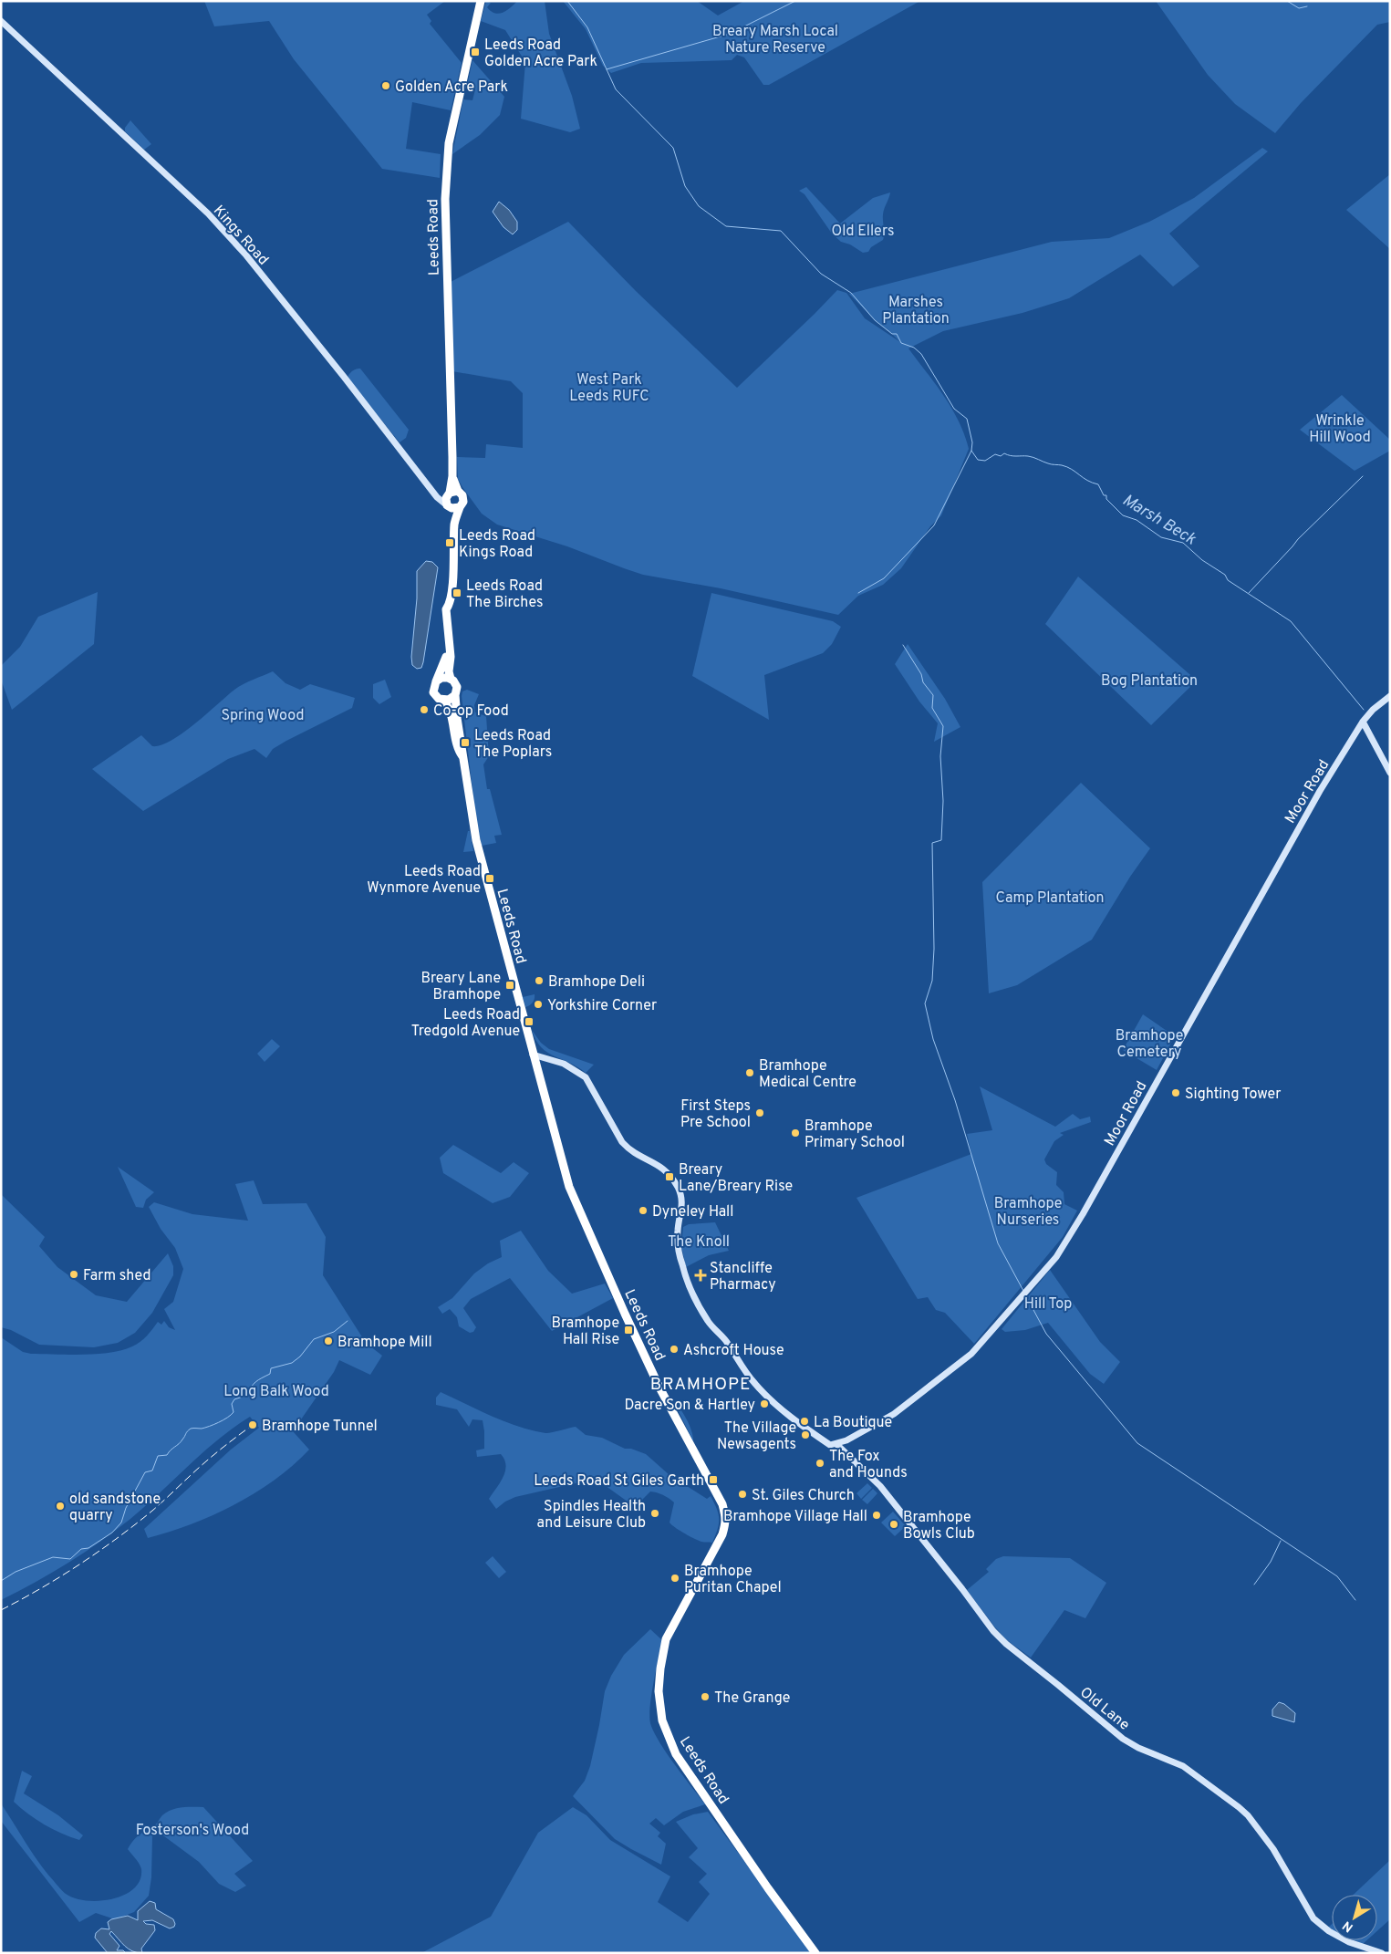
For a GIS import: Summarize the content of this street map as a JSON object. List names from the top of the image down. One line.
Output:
{"streets":{"highway":["Leeds Road"],"street":["Kings Road","Moor Road","Old Lane"]},"crossings":[["Kings Road","Leeds Road"],["Leeds Road","Old Lane"],["Moor Road","Old Lane"]],"districts":["BRAMHOPE"],"water":["Marsh Beck"],"parks":["Breary Marsh Local Nature Reserve","Old Ellers","Marshes Plantation","West Park Leeds RUFC","Wrinkle Hill Wood","Bog Plantation","Spring Wood","Camp Plantation","Bramhope Cemetery","Bramhope Nurseries","The Knoll","Hill Top","Long Balk Wood","Fosterson's Wood"],"places":{"transit":["Leeds Road Golden Acre Park","Leeds Road Kings Road","Leeds Road The Birches","Leeds Road The Poplars","Leeds Road Wynmore Avenue","Breary Lane Bramhope","Leeds Road Tredgold Avenue","Breary Lane/Breary Rise","Bramhope Hall Rise","Leeds Road St Giles Garth"],"other":["Golden Acre Park","Co-op Food","Bramhope Deli","Yorkshire Corner","Bramhope Medical Centre","Sighting Tower","First Steps Pre School","Bramhope Primary School","Dyneley Hall","Farm shed","Bramhope Mill","Ashcroft House","Dacre Son & Hartley","La Boutique","Bramhope Tunnel","The Village Newsagents","The Fox and Hounds","St. Giles Church","old sandstone quarry","Spindles Health and Leisure Club","Bramhope Village Hall","Bramhope Bowls Club","Bramhope Puritan Chapel","The Grange"],"health":["Stancliffe Pharmacy"]},"north":"bottom left"}
